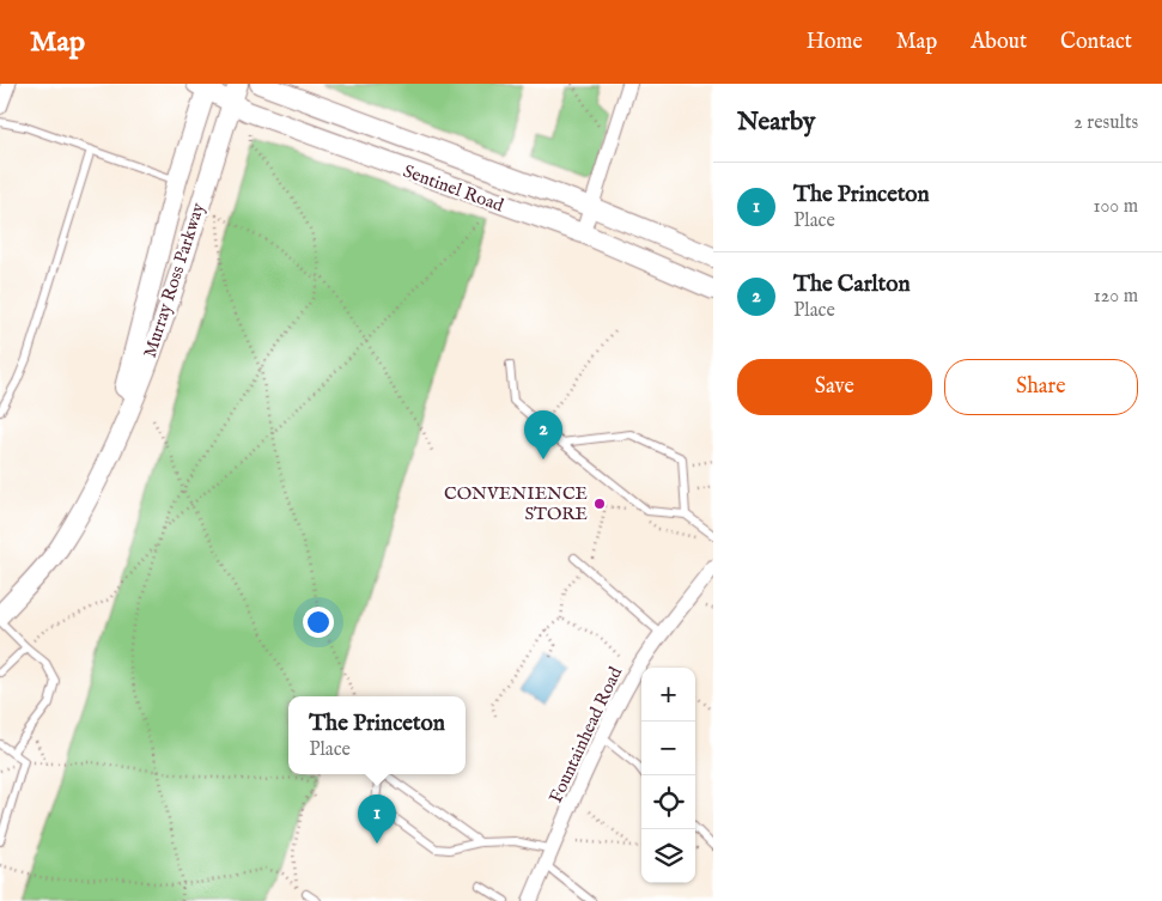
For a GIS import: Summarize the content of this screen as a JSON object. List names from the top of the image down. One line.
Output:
{"streets":{"street":["Sentinel Road","Murray Ross Parkway","Fountainhead Road"]},"crossings":[["Sentinel Road","Murray Ross Parkway"]],"places":["CONVENIENCE STORE"],"page":{"header":"Map","nav":["Home","Map","About","Contact"],"heading":["Nearby","2 results"],"list":[{"mark":"1","name":"The Princeton","note":"Place","value":"100 m"},{"mark":"2","name":"The Carlton","note":"Place","value":"120 m"}],"buttons":["Save","Share"],"pins":["2","1"],"map_buttons":["+","−"],"popup":["The Princeton","Place"]}}
